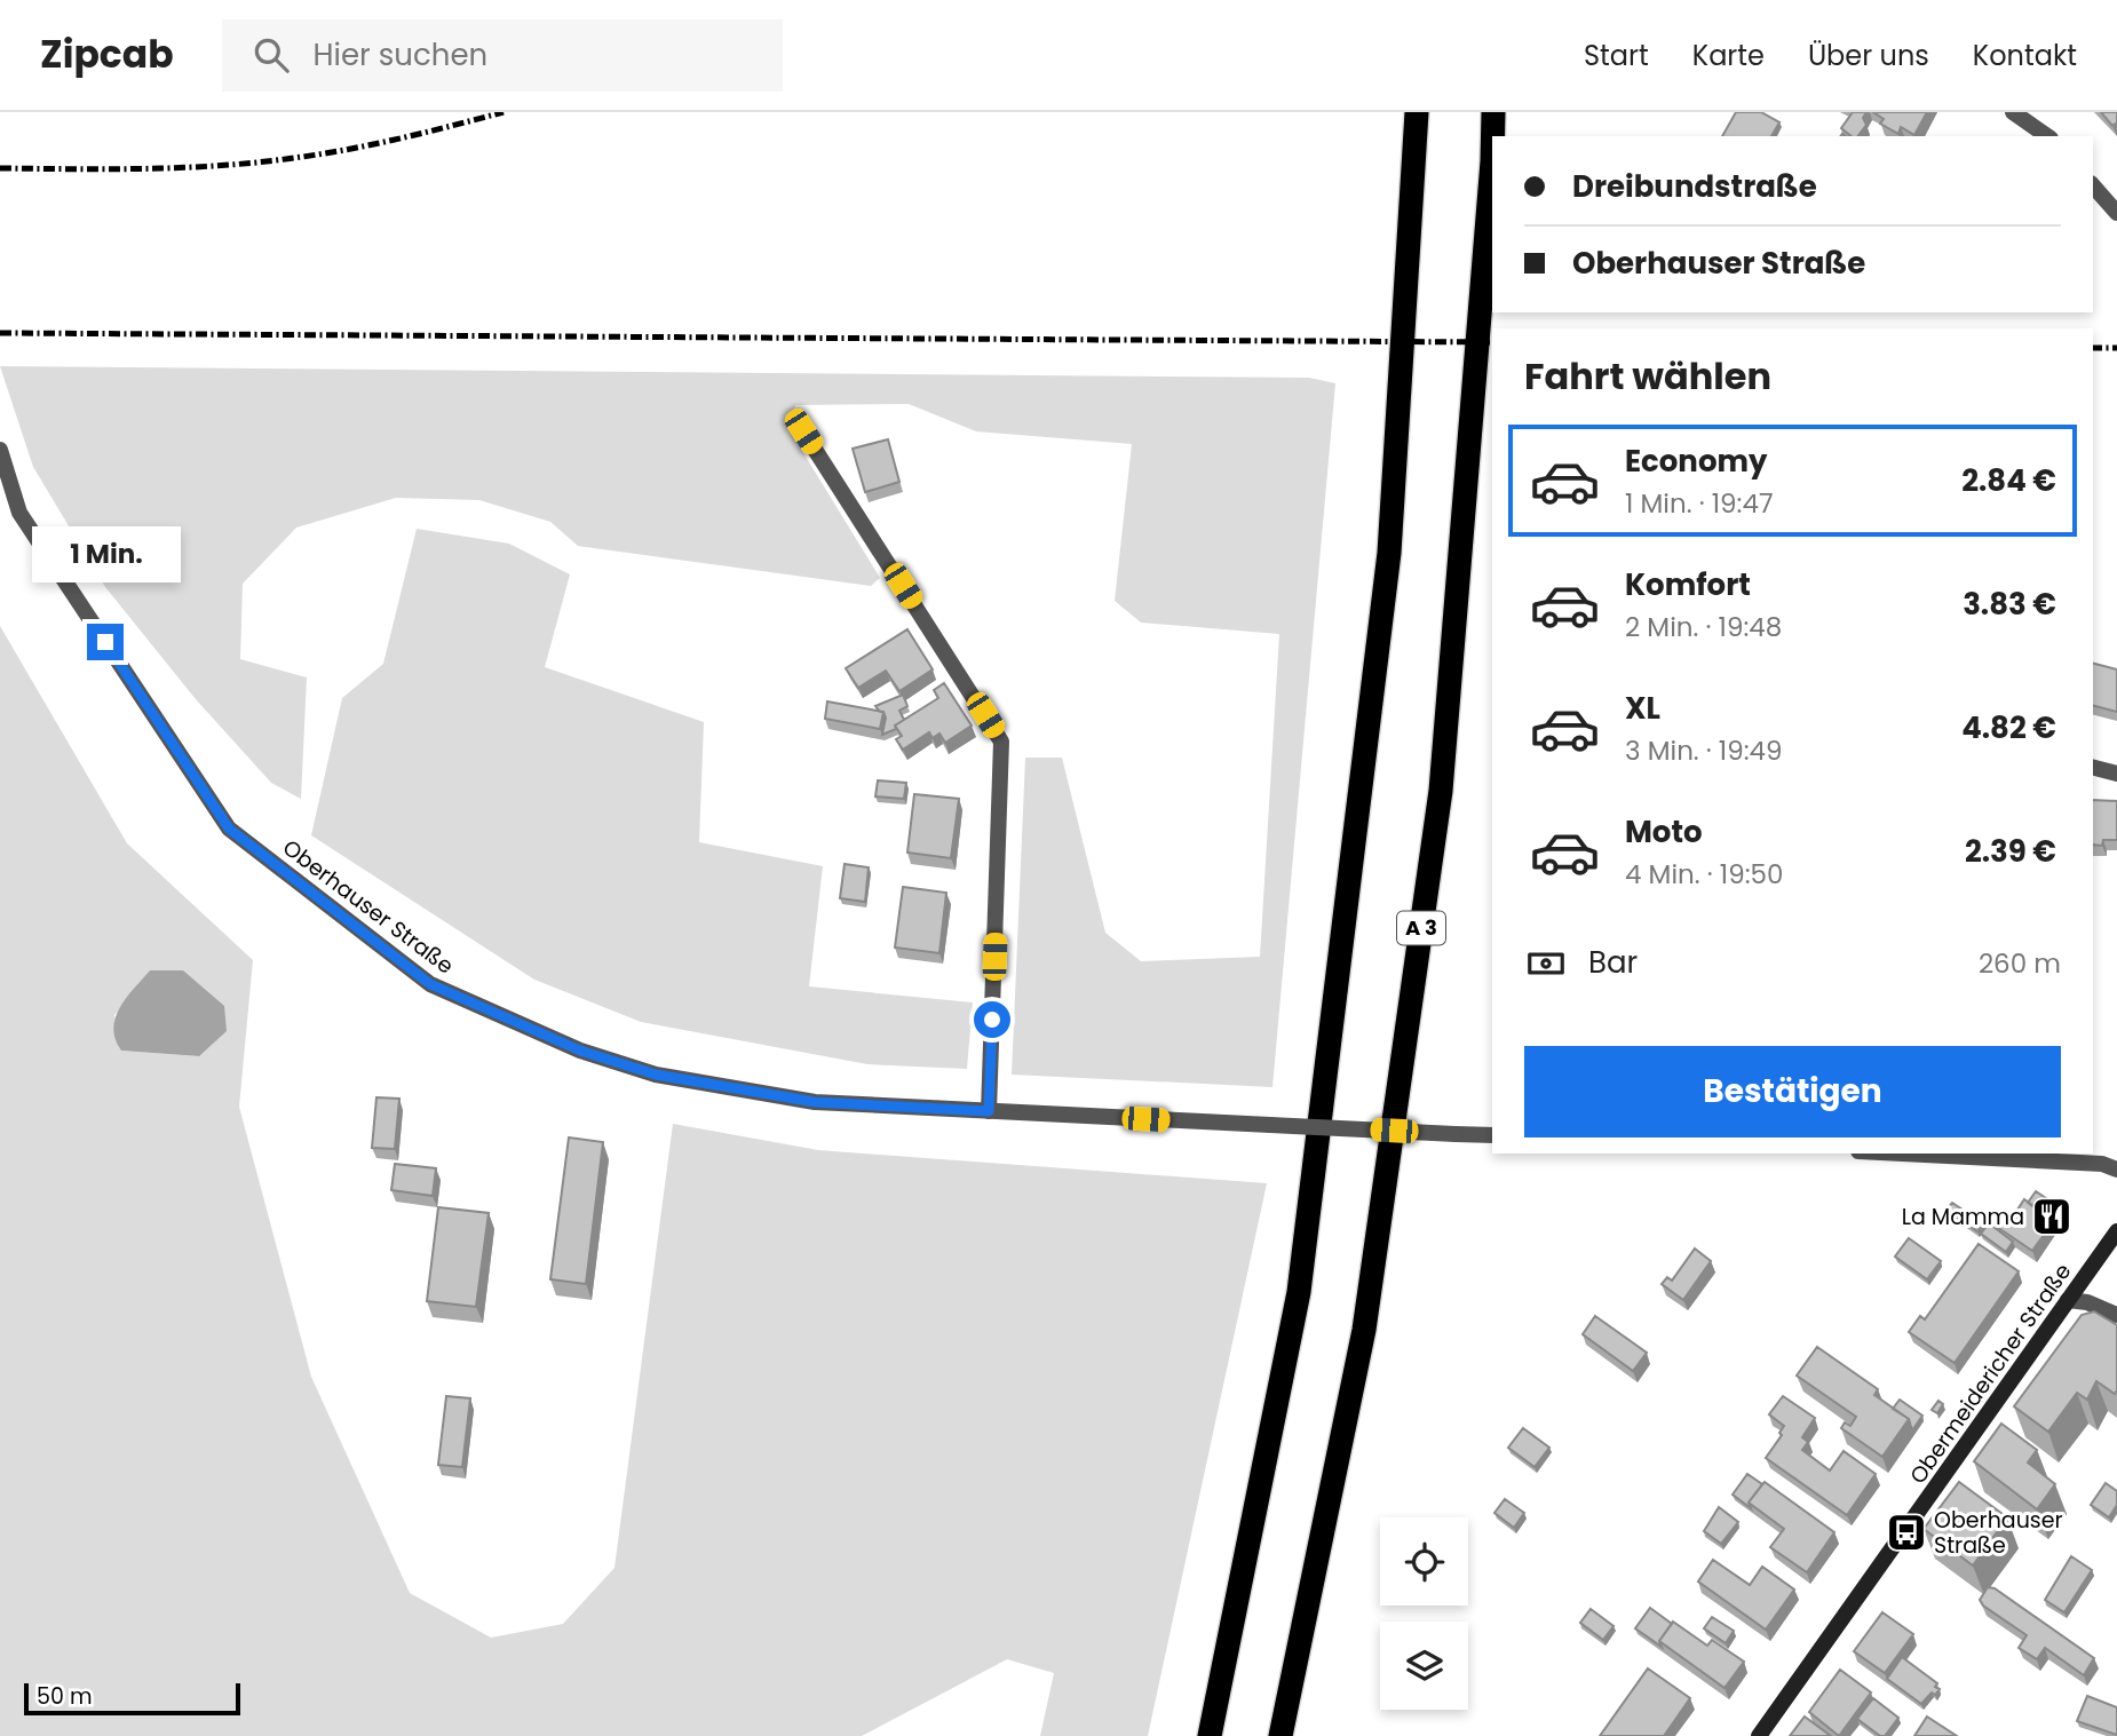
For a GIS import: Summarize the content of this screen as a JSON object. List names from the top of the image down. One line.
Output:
{"streets":{"highway":["A 3"],"main road":["Obermeidericher Straße"],"street":["Oberhauser Straße"]},"places":{"restaurant":["La Mamma"],"bus stop":["Oberhauser Straße"]},"scale_bar":"50 m","page":{"header":"Zipcab","search":"Hier suchen","nav":["Start","Karte","Über uns","Kontakt"],"banner":["Dreibundstraße","Oberhauser Straße"],"heading":"Fahrt wählen","list":[{"name":"Economy","note":"1 Min. · 19:47","value":"2.84 €"},{"name":"Komfort","note":"2 Min. · 19:48","value":"3.83 €"},{"name":"XL","note":"3 Min. · 19:49","value":"4.82 €"},{"name":"Moto","note":"4 Min. · 19:50","value":"2.39 €"}],"bubble":"1 Min.","pay":["Bar","260 m"],"buttons":"Bestätigen","scale":"50 m"}}
